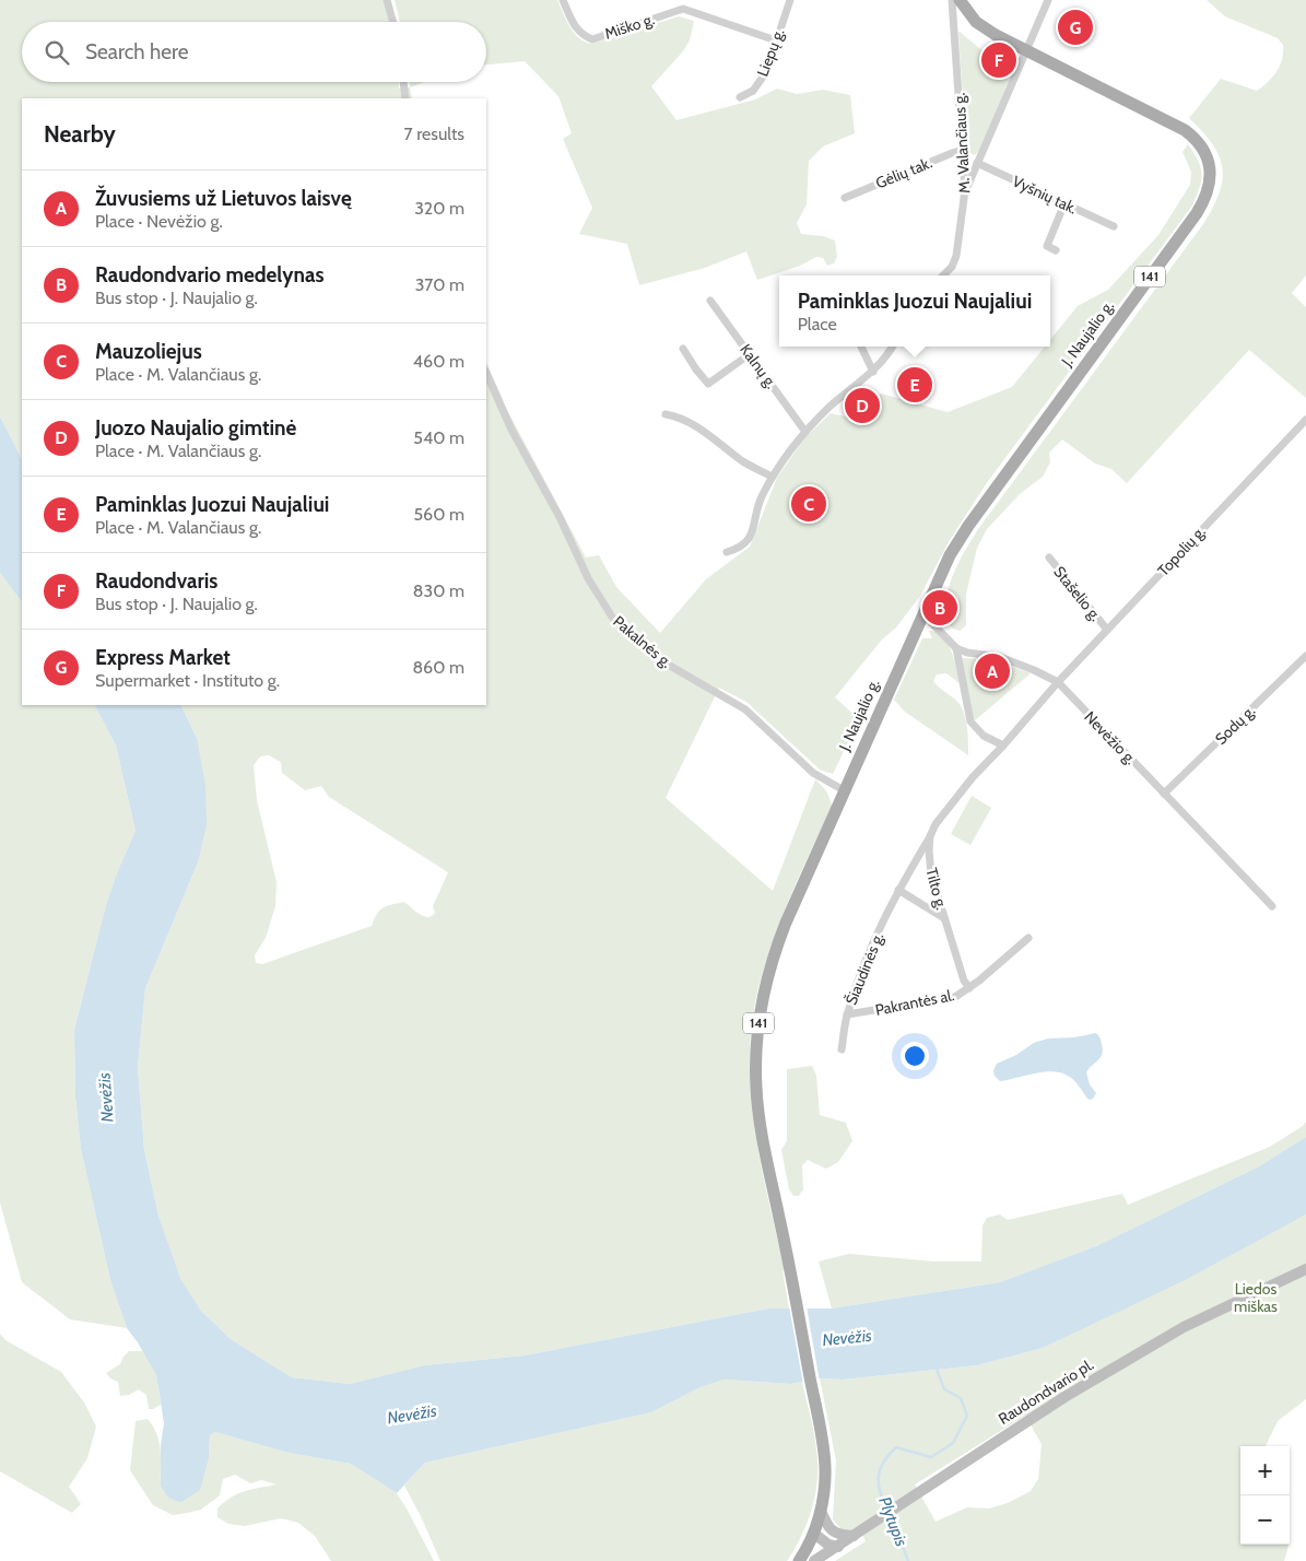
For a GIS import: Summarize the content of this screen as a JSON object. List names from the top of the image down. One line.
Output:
{"streets":{"main road":["141","J. Naujalio g.","Raudondvario pl."],"street":["Miško g.","Liepų g.","M. Valančiaus g.","Gėlių tak.","Vyšnių tak.","Kalnų g.","Topolių g.","Stašelio g.","Pakalnės g.","Sodų g.","Nevėžio g.","Tilto g.","Šiaudinės g.","Pakrantės al."]},"crossings":[["Miško g.","Liepų g."],["M. Valančiaus g.","Gėlių tak."],["141","J. Naujalio g."],["141","Pakalnės g."],["J. Naujalio g.","Pakalnės g."],["J. Naujalio g.","Nevėžio g."],["Topolių g.","Stašelio g."],["Topolių g.","Nevėžio g."],["Sodų g.","Nevėžio g."],["Tilto g.","Šiaudinės g."],["Tilto g.","Pakrantės al."],["Šiaudinės g.","Pakrantės al."]],"water":["Nevėžis","Plytupis"],"parks":["Liedos miškas"],"page":{"pins":["G","F","E","D","C","B","A"],"search":"Search here","heading":["Nearby","7 results"],"list":[{"mark":"A","name":"Žuvusiems už Lietuvos laisvę","note":"Place · Nevėžio g.","value":"320 m"},{"mark":"B","name":"Raudondvario medelynas","note":"Bus stop · J. Naujalio g.","value":"370 m"},{"mark":"C","name":"Mauzoliejus","note":"Place · M. Valančiaus g.","value":"460 m"},{"mark":"D","name":"Juozo Naujalio gimtinė","note":"Place · M. Valančiaus g.","value":"540 m"},{"mark":"E","name":"Paminklas Juozui Naujaliui","note":"Place · M. Valančiaus g.","value":"560 m"},{"mark":"F","name":"Raudondvaris","note":"Bus stop · J. Naujalio g.","value":"830 m"},{"mark":"G","name":"Express Market","note":"Supermarket · Instituto g.","value":"860 m"}],"popup":["Paminklas Juozui Naujaliui","Place"],"map_buttons":["+","−"]}}
